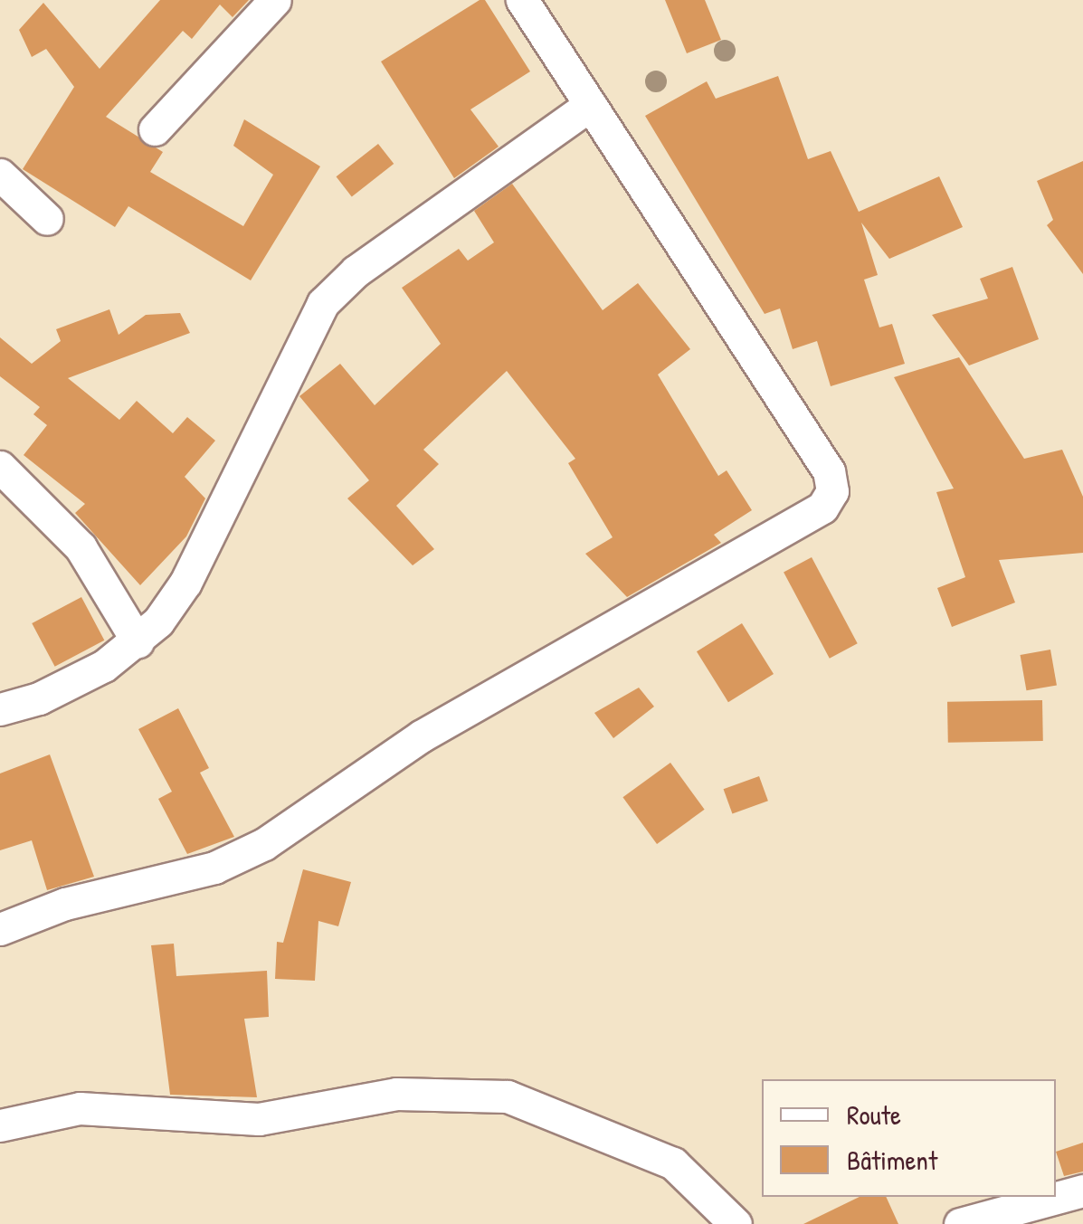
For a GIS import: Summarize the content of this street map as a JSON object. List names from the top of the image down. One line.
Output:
{"legend":["Route","Bâtiment"]}
